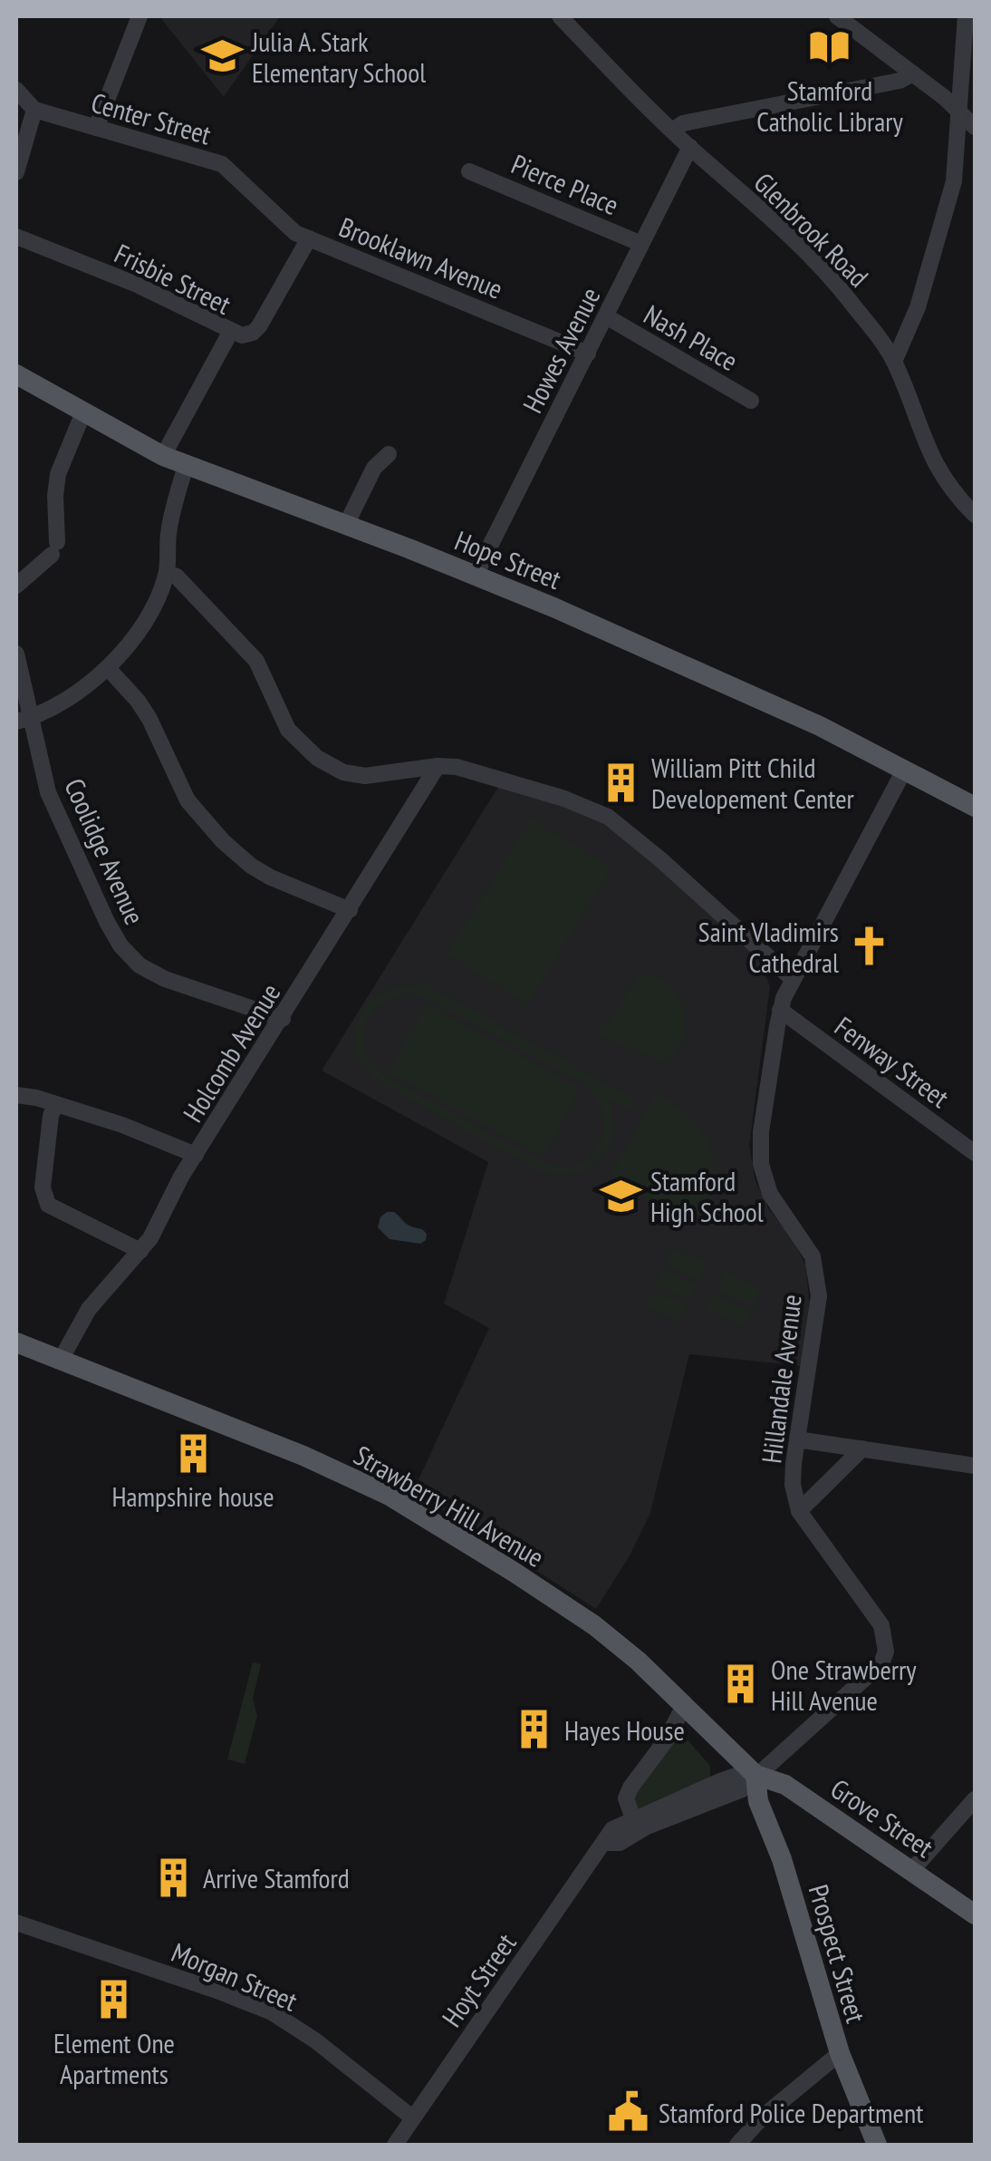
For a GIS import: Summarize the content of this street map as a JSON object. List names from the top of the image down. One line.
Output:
{"streets":{"main road":["Hope Street","Strawberry Hill Avenue","Grove Street","Prospect Street"],"street":["Center Street","Pierce Place","Glenbrook Road","Brooklawn Avenue","Frisbie Street","Nash Place","Howes Avenue","Coolidge Avenue","Holcomb Avenue","Fenway Street","Hillandale Avenue","Morgan Street","Hoyt Street"]},"crossings":[["Center Street","Brooklawn Avenue"],["Pierce Place","Howes Avenue"],["Glenbrook Road","Howes Avenue"],["Brooklawn Avenue","Frisbie Street"],["Brooklawn Avenue","Howes Avenue"],["Frisbie Street","Hope Street"],["Nash Place","Howes Avenue"],["Howes Avenue","Hope Street"],["Hope Street","Hillandale Avenue"],["Coolidge Avenue","Holcomb Avenue"],["Holcomb Avenue","Strawberry Hill Avenue"],["Fenway Street","Hillandale Avenue"],["Strawberry Hill Avenue","Grove Street"],["Strawberry Hill Avenue","Prospect Street"],["Strawberry Hill Avenue","Hoyt Street"],["Grove Street","Prospect Street"],["Grove Street","Hoyt Street"],["Prospect Street","Hoyt Street"],["Morgan Street","Hoyt Street"]],"places":{"library":["Stamford Catholic Library"],"school or university":["Julia A. Stark Elementary School","Stamford High School"],"building":["William Pitt Child Developement Center","Hampshire house","One Strawberry Hill Avenue","Hayes House","Arrive Stamford","Element One Apartments"],"church":["Saint Vladimirs Cathedral"],"public building":["Stamford Police Department"]}}
